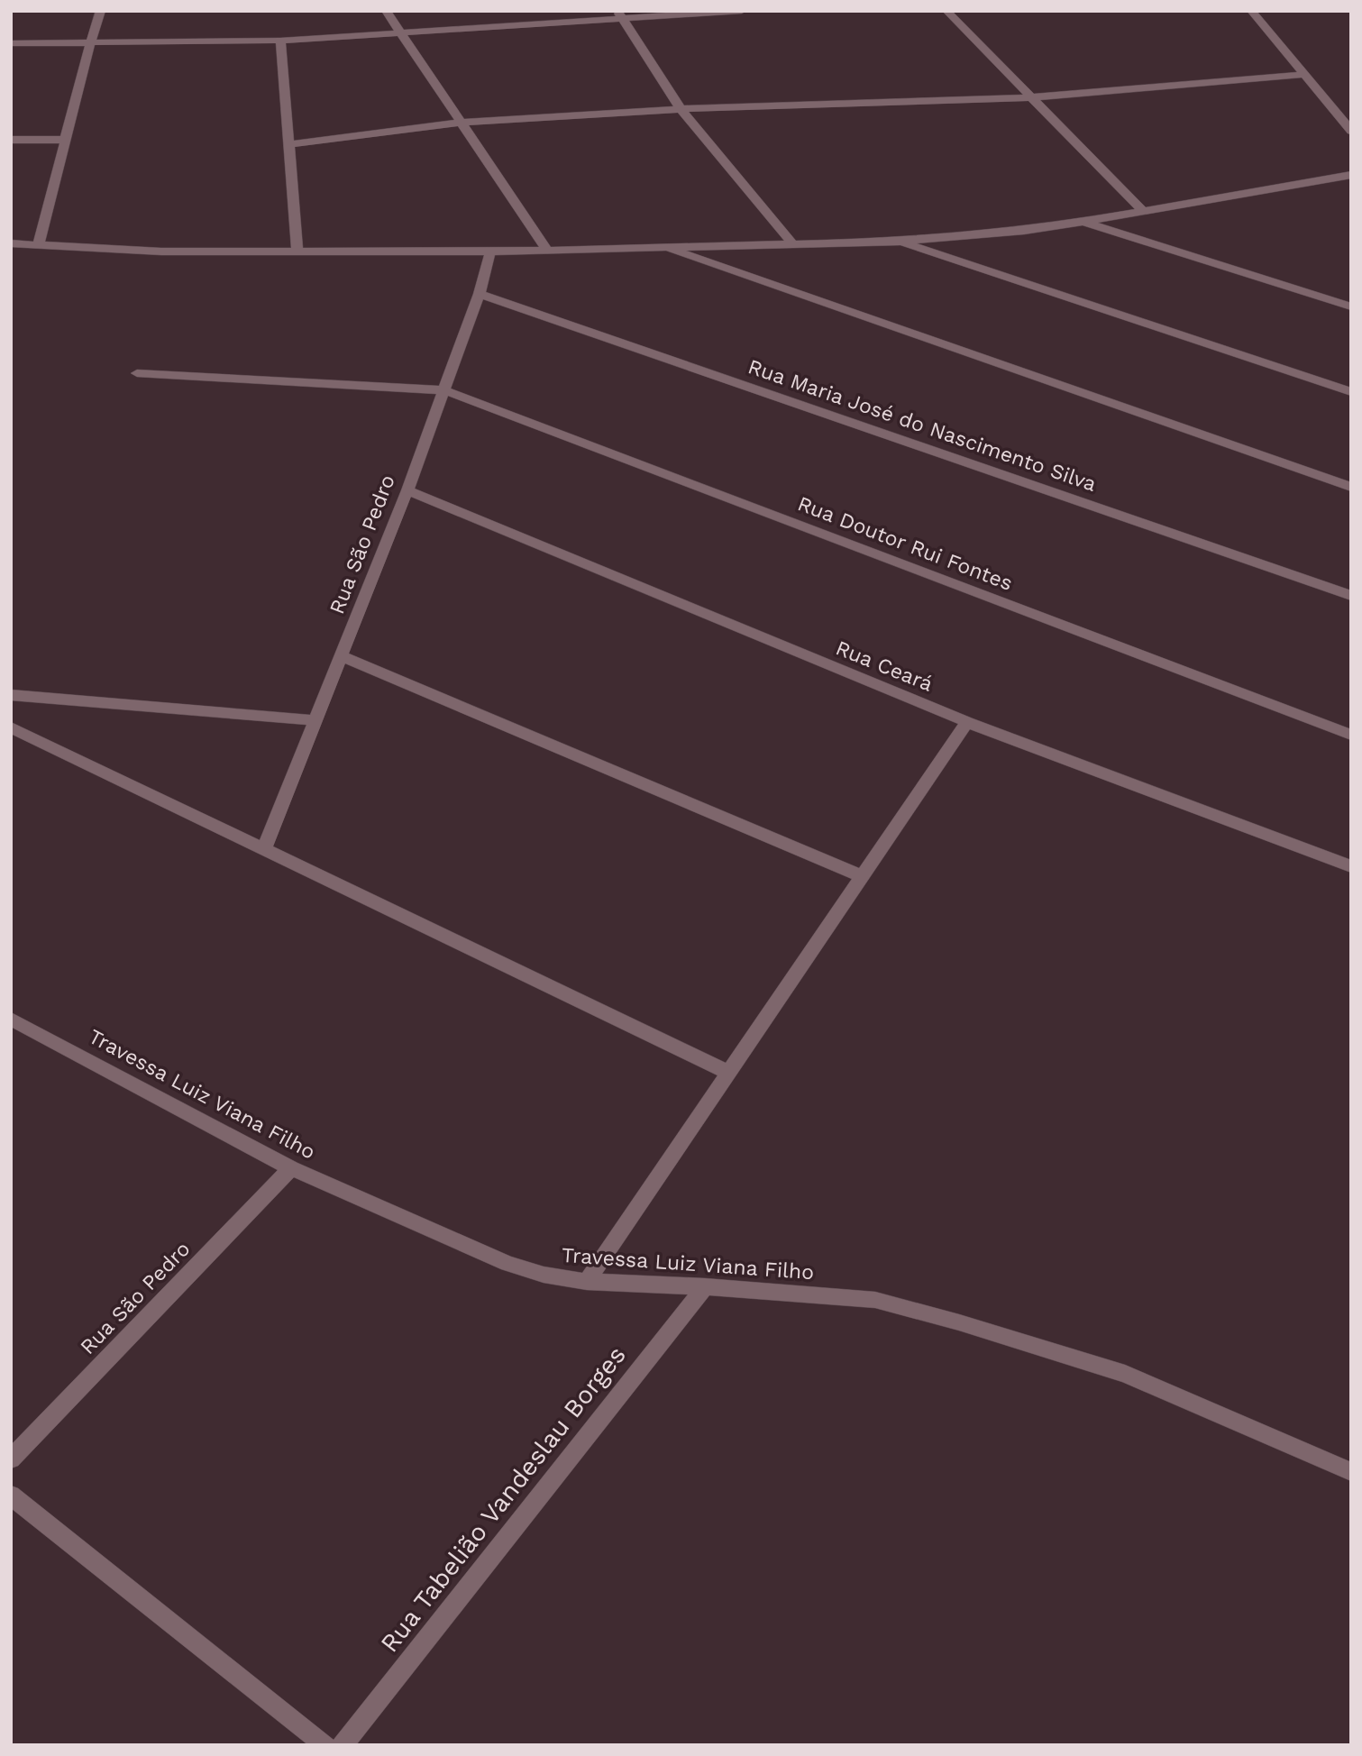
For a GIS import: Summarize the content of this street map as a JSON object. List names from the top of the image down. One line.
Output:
{"streets":{"street":["Rua Maria José do Nascimento Silva","Rua Doutor Rui Fontes","Rua São Pedro","Rua Ceará","Travessa Luiz Viana Filho","Rua Tabelião Vandeslau Borges"]},"crossings":[["Rua Maria José do Nascimento Silva","Rua São Pedro"],["Rua Doutor Rui Fontes","Rua São Pedro"],["Rua São Pedro","Rua Ceará"],["Rua São Pedro","Travessa Luiz Viana Filho"],["Travessa Luiz Viana Filho","Rua Tabelião Vandeslau Borges"]]}
